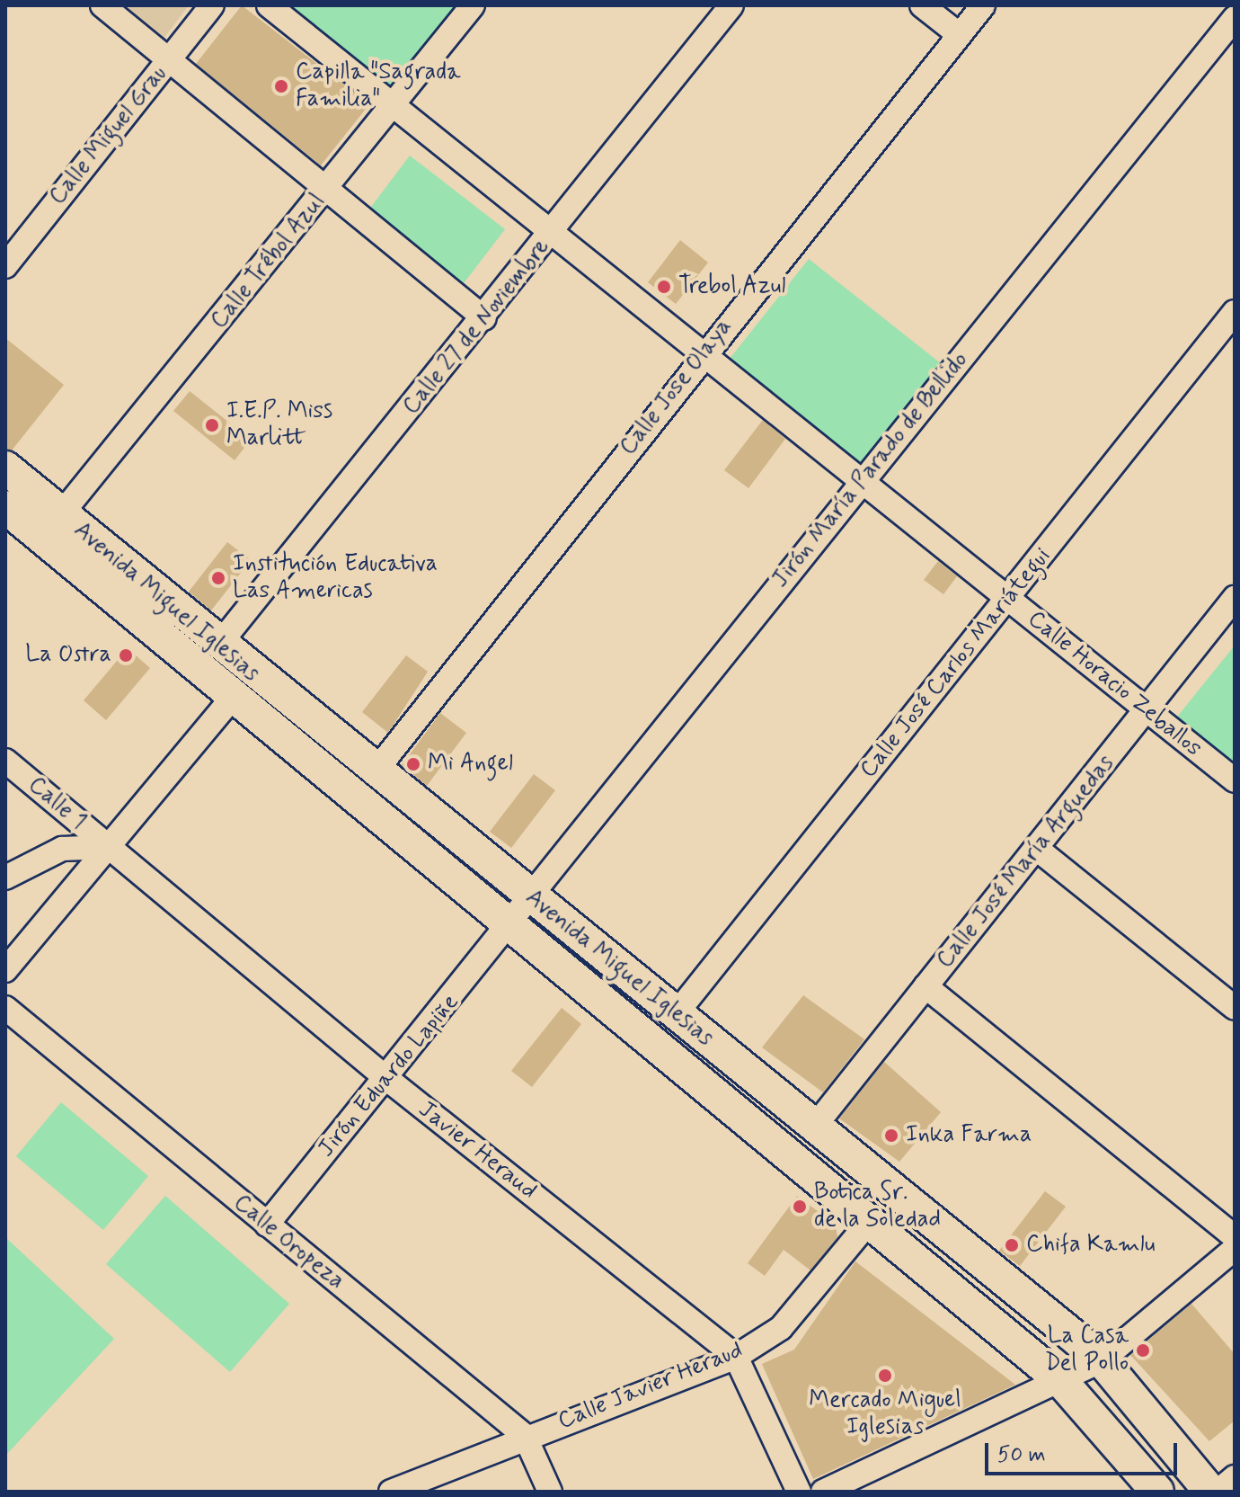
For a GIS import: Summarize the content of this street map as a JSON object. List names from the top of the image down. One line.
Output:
{"streets":{"main road":["Avenida Miguel Iglesias"],"street":["Calle Miguel Grau","Calle Trébol Azul","Calle 27 de Noviembre","Calle Jose Olaya","Jirón María Parado de Bellido","Calle José Carlos Mariátegui","Calle Horacio Zeballos","Calle 1","Calle José María Arguedas","Jirón Eduardo Lapiñe","Javier Heraud","Calle Oropeza","Calle Javier Heraud"]},"crossings":[["Calle Trébol Azul","Avenida Miguel Iglesias"],["Calle Trébol Azul","Calle Horacio Zeballos"],["Calle 27 de Noviembre","Avenida Miguel Iglesias"],["Calle 27 de Noviembre","Calle Horacio Zeballos"],["Calle Jose Olaya","Avenida Miguel Iglesias"],["Calle Jose Olaya","Calle Horacio Zeballos"],["Jirón María Parado de Bellido","Avenida Miguel Iglesias"],["Jirón María Parado de Bellido","Calle Horacio Zeballos"],["Jirón María Parado de Bellido","Jirón Eduardo Lapiñe"],["Avenida Miguel Iglesias","Calle José Carlos Mariátegui"],["Avenida Miguel Iglesias","Calle José María Arguedas"],["Avenida Miguel Iglesias","Jirón Eduardo Lapiñe"],["Avenida Miguel Iglesias","Calle Javier Heraud"],["Calle José Carlos Mariátegui","Calle Horacio Zeballos"],["Calle Horacio Zeballos","Calle José María Arguedas"],["Calle 1","Javier Heraud"],["Jirón Eduardo Lapiñe","Javier Heraud"],["Jirón Eduardo Lapiñe","Calle Oropeza"],["Javier Heraud","Calle Javier Heraud"],["Calle Oropeza","Calle Javier Heraud"]],"places":["Capilla \"Sagrada Familia\"","Trebol Azul","I.E.P. Miss Marlitt","Institución Educativa Las Americas","La Ostra","Mi Angel","Inka Farma","Botica Sr. de la Soledad","Chifa Kamlu","La Casa Del Pollo","Mercado Miguel Iglesias"],"scale_bar":"50 m"}
